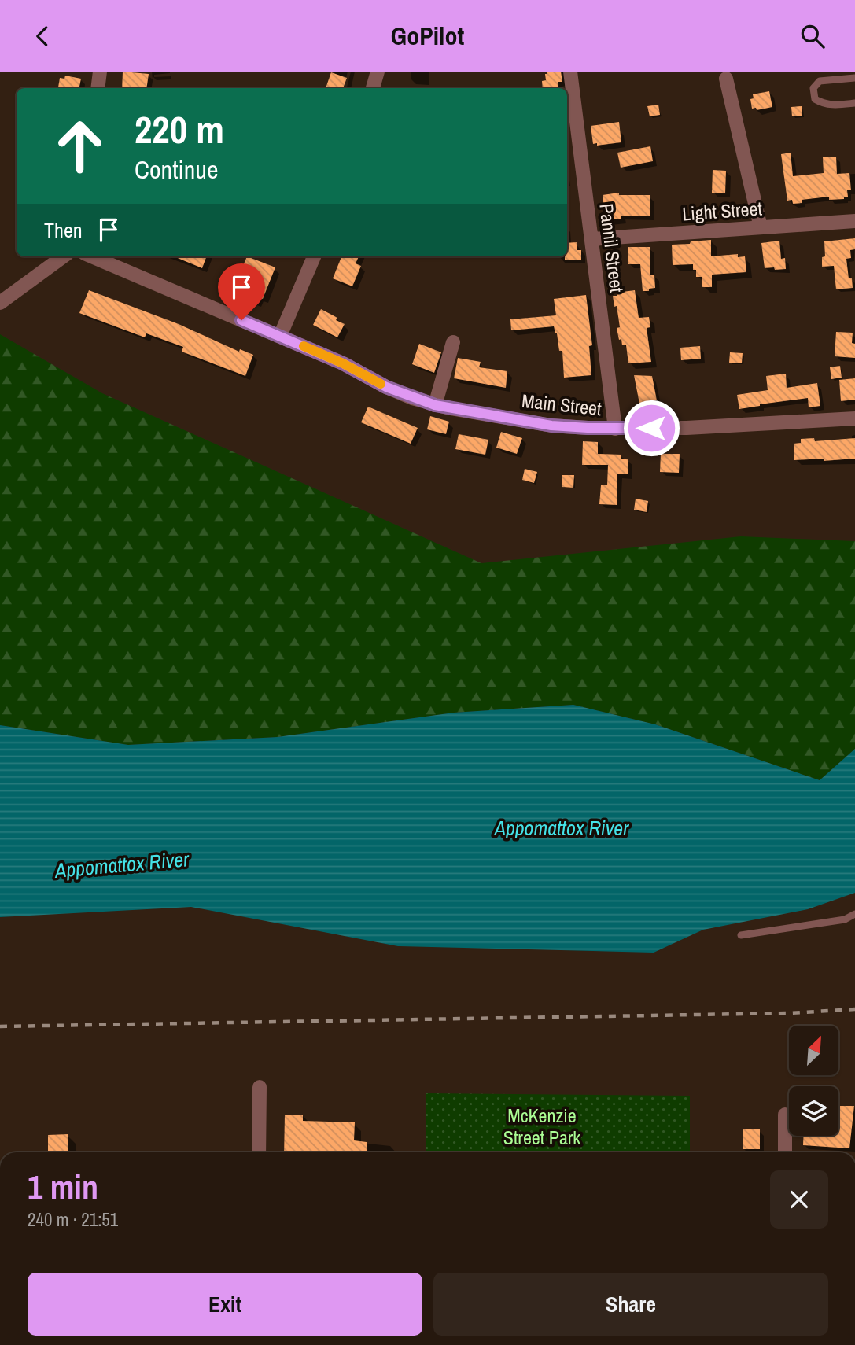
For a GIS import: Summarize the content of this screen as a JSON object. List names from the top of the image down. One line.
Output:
{"streets":{"street":["Light Street","Pannil Street","Main Street"]},"crossings":[["Light Street","Pannil Street"],["Pannil Street","Main Street"]],"water":["Appomattox River"],"parks":["McKenzie Street Park"],"north":"top right","page":{"header":"GoPilot","turn":["220 m","Continue"],"then":"Then","heading":["1 min","240 m · 21:51"],"buttons":["Exit","Share"]}}
